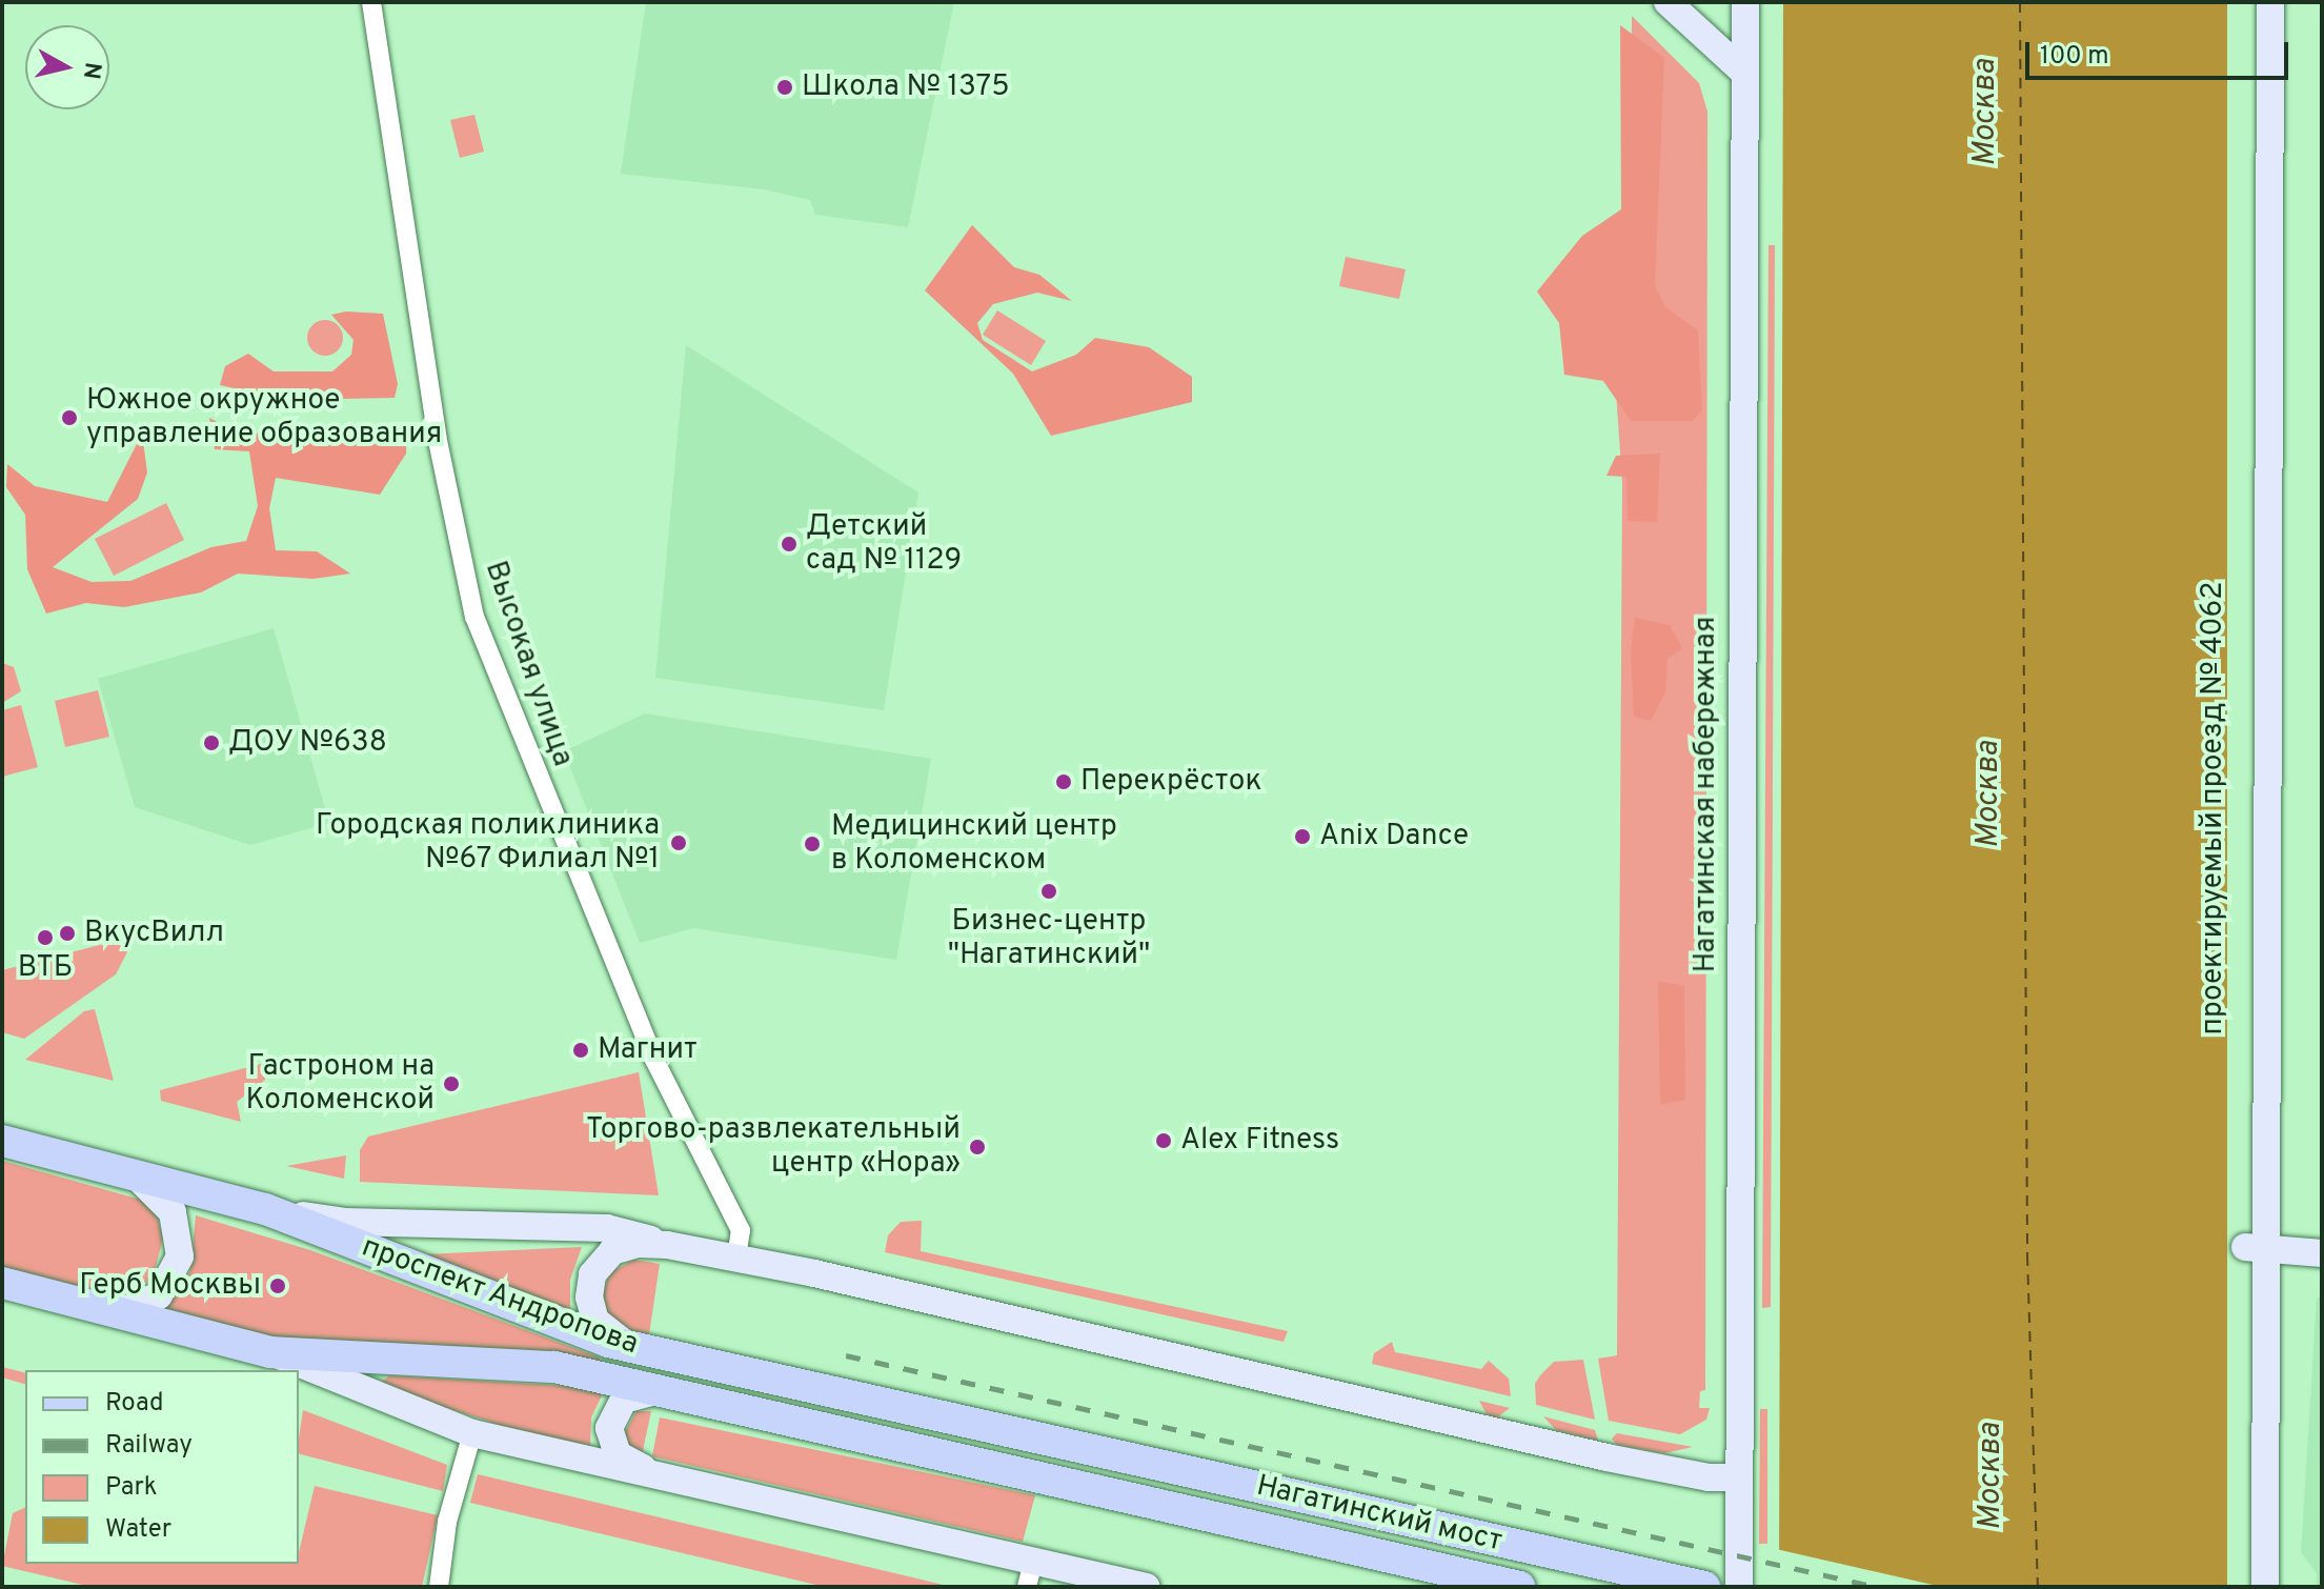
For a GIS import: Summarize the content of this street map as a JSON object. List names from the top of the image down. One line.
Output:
{"streets":{"main road":["Нагатинская набережная","проектируемый проезд № 4062","проспект Андропова","Нагатинский мост"],"street":["Высокая улица"]},"crossings":[["проспект Андропова","Нагатинский мост"]],"water":["Москва"],"places":["Школа № 1375","Южное окружное управление образования","Детский сад № 1129","ДОУ №638","Перекрёсток","Anix Dance","Городская поликлиника №67 Филиал №1","Медицинский центр в Коломенском","Бизнес-центр \"Нагатинский\"","ВкусВилл","ВТБ","Магнит","Гастроном на Коломенской","Alex Fitness","Торгово-развлекательный центр «Нора»","Герб Москвы"],"legend":["Road","Railway","Park","Water"],"scale_bar":"100 m","north":"right"}
